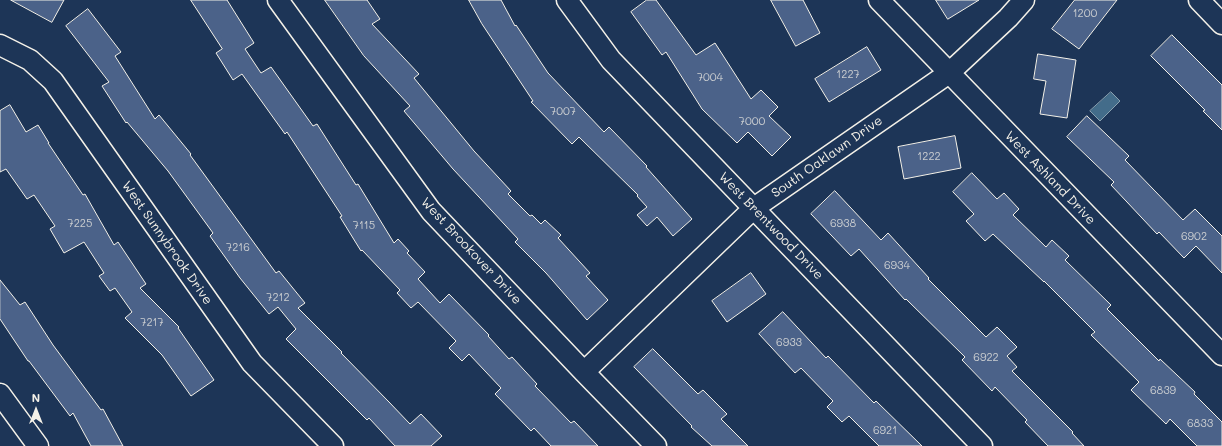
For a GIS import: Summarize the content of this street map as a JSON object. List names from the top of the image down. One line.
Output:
{"streets":{"street":["South Oaklawn Drive","West Ashland Drive","West Brentwood Drive","West Sunnybrook Drive","West Brookover Drive"]},"crossings":[["South Oaklawn Drive","West Ashland Drive"],["South Oaklawn Drive","West Brentwood Drive"],["South Oaklawn Drive","West Brookover Drive"]],"house_numbers":["1200","1227","7004","7007","7000","1222","7225","6938","7115","6902","7216","6934","7212","7217","6933","6922","6839","6833","6921"],"north":"top"}
